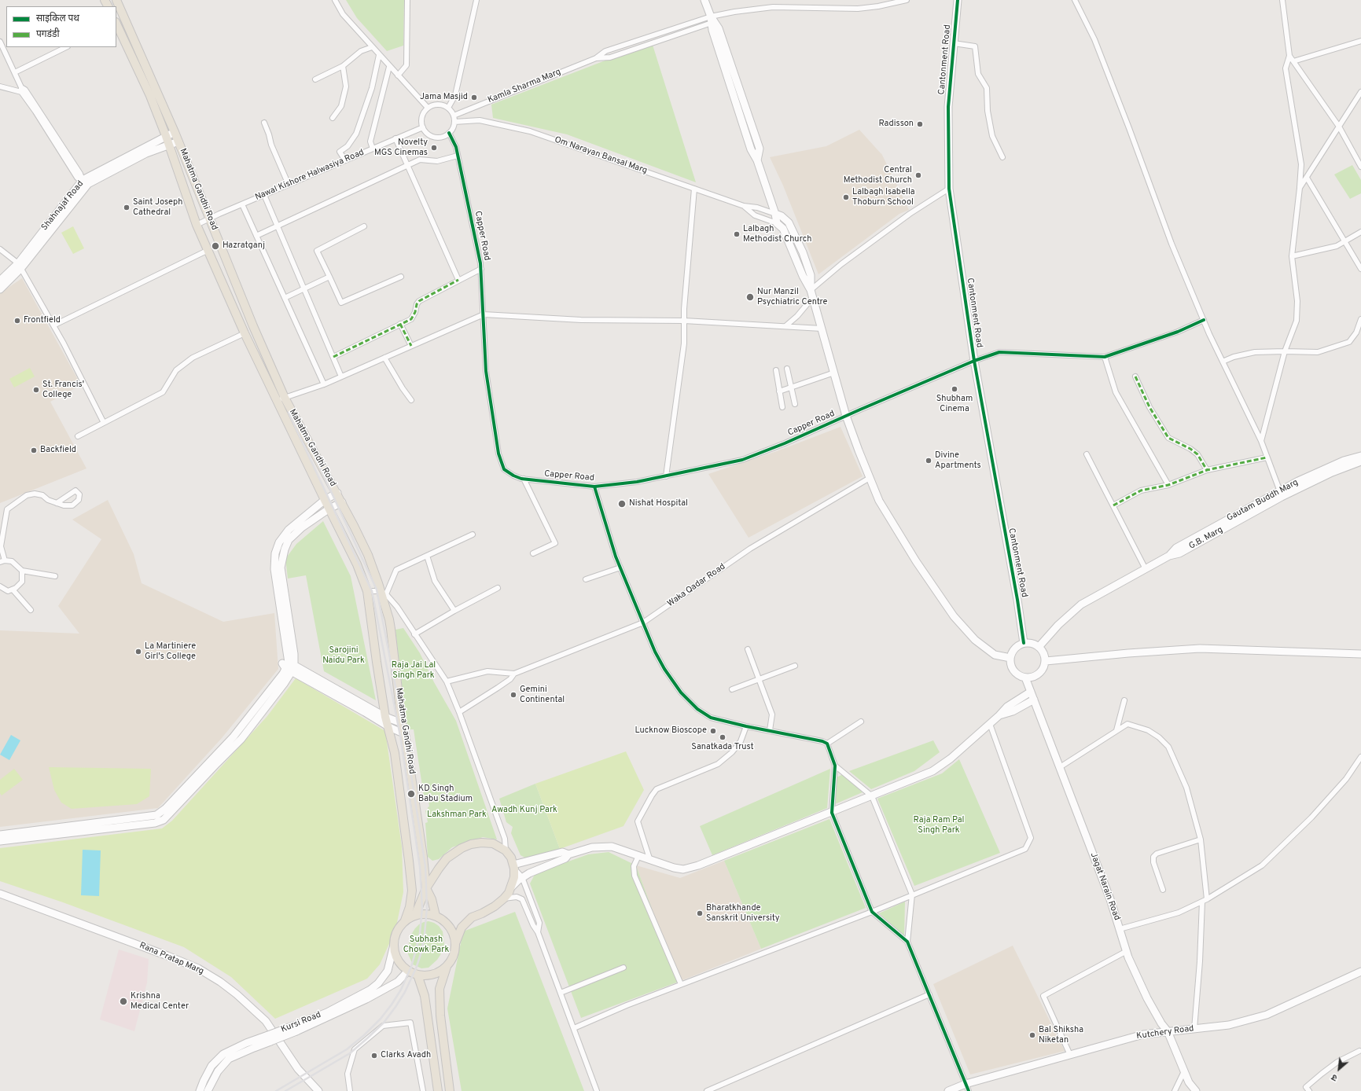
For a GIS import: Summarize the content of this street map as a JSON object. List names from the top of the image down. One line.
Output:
{"streets":{"main road":["Mahatma Gandhi Road"],"street":["Cantonment Road","Kamla Sharma Marg","Om Narayan Bansal Marg","Nawal Kishore Halwasiya Road","Shahnajaf Road","Capper Road","Gautam Buddh Marg","G.B. Marg","Waka Qadar Road","Jagat Narain Road","Rana Pratap Marg","Kursi Road","Kutchery Road"]},"crossings":[["Cantonment Road","Capper Road"],["Cantonment Road","G.B. Marg"],["Cantonment Road","Jagat Narain Road"],["Kamla Sharma Marg","Om Narayan Bansal Marg"],["Kamla Sharma Marg","Nawal Kishore Halwasiya Road"],["Kamla Sharma Marg","Capper Road"],["Om Narayan Bansal Marg","Nawal Kishore Halwasiya Road"],["Om Narayan Bansal Marg","Capper Road"],["Nawal Kishore Halwasiya Road","Mahatma Gandhi Road"],["Nawal Kishore Halwasiya Road","Capper Road"],["Mahatma Gandhi Road","Shahnajaf Road"],["Mahatma Gandhi Road","Kursi Road"],["Gautam Buddh Marg","G.B. Marg"],["G.B. Marg","Jagat Narain Road"],["Jagat Narain Road","Kutchery Road"]],"parks":["Sarojini Naidu Park","Raja Jai Lal Singh Park","Awadh Kunj Park","Lakshman Park","Raja Ram Pal Singh Park","Subhash Chowk Park"],"places":["Jama Masjid","Radisson","Novelty MGS Cinemas","Central Methodist Church","Lalbagh Isabella Thoburn School","Saint Joseph Cathedral","Lalbagh Methodist Church","Hazratganj","Nur Manzil Psychiatric Centre","Frontfield","Shubham Cinema","St. Francis' College","Backfield","Divine Apartments","Nishat Hospital","La Martiniere Girl's College","Gemini Continental","Lucknow Bioscope","Sanatkada Trust","KD Singh Babu Stadium","Bharatkhande Sanskrit University","Krishna Medical Center","Bal Shiksha Niketan","Clarks Avadh"],"legend":["साइकिल पथ","पगडंडी"],"north":"bottom left"}
